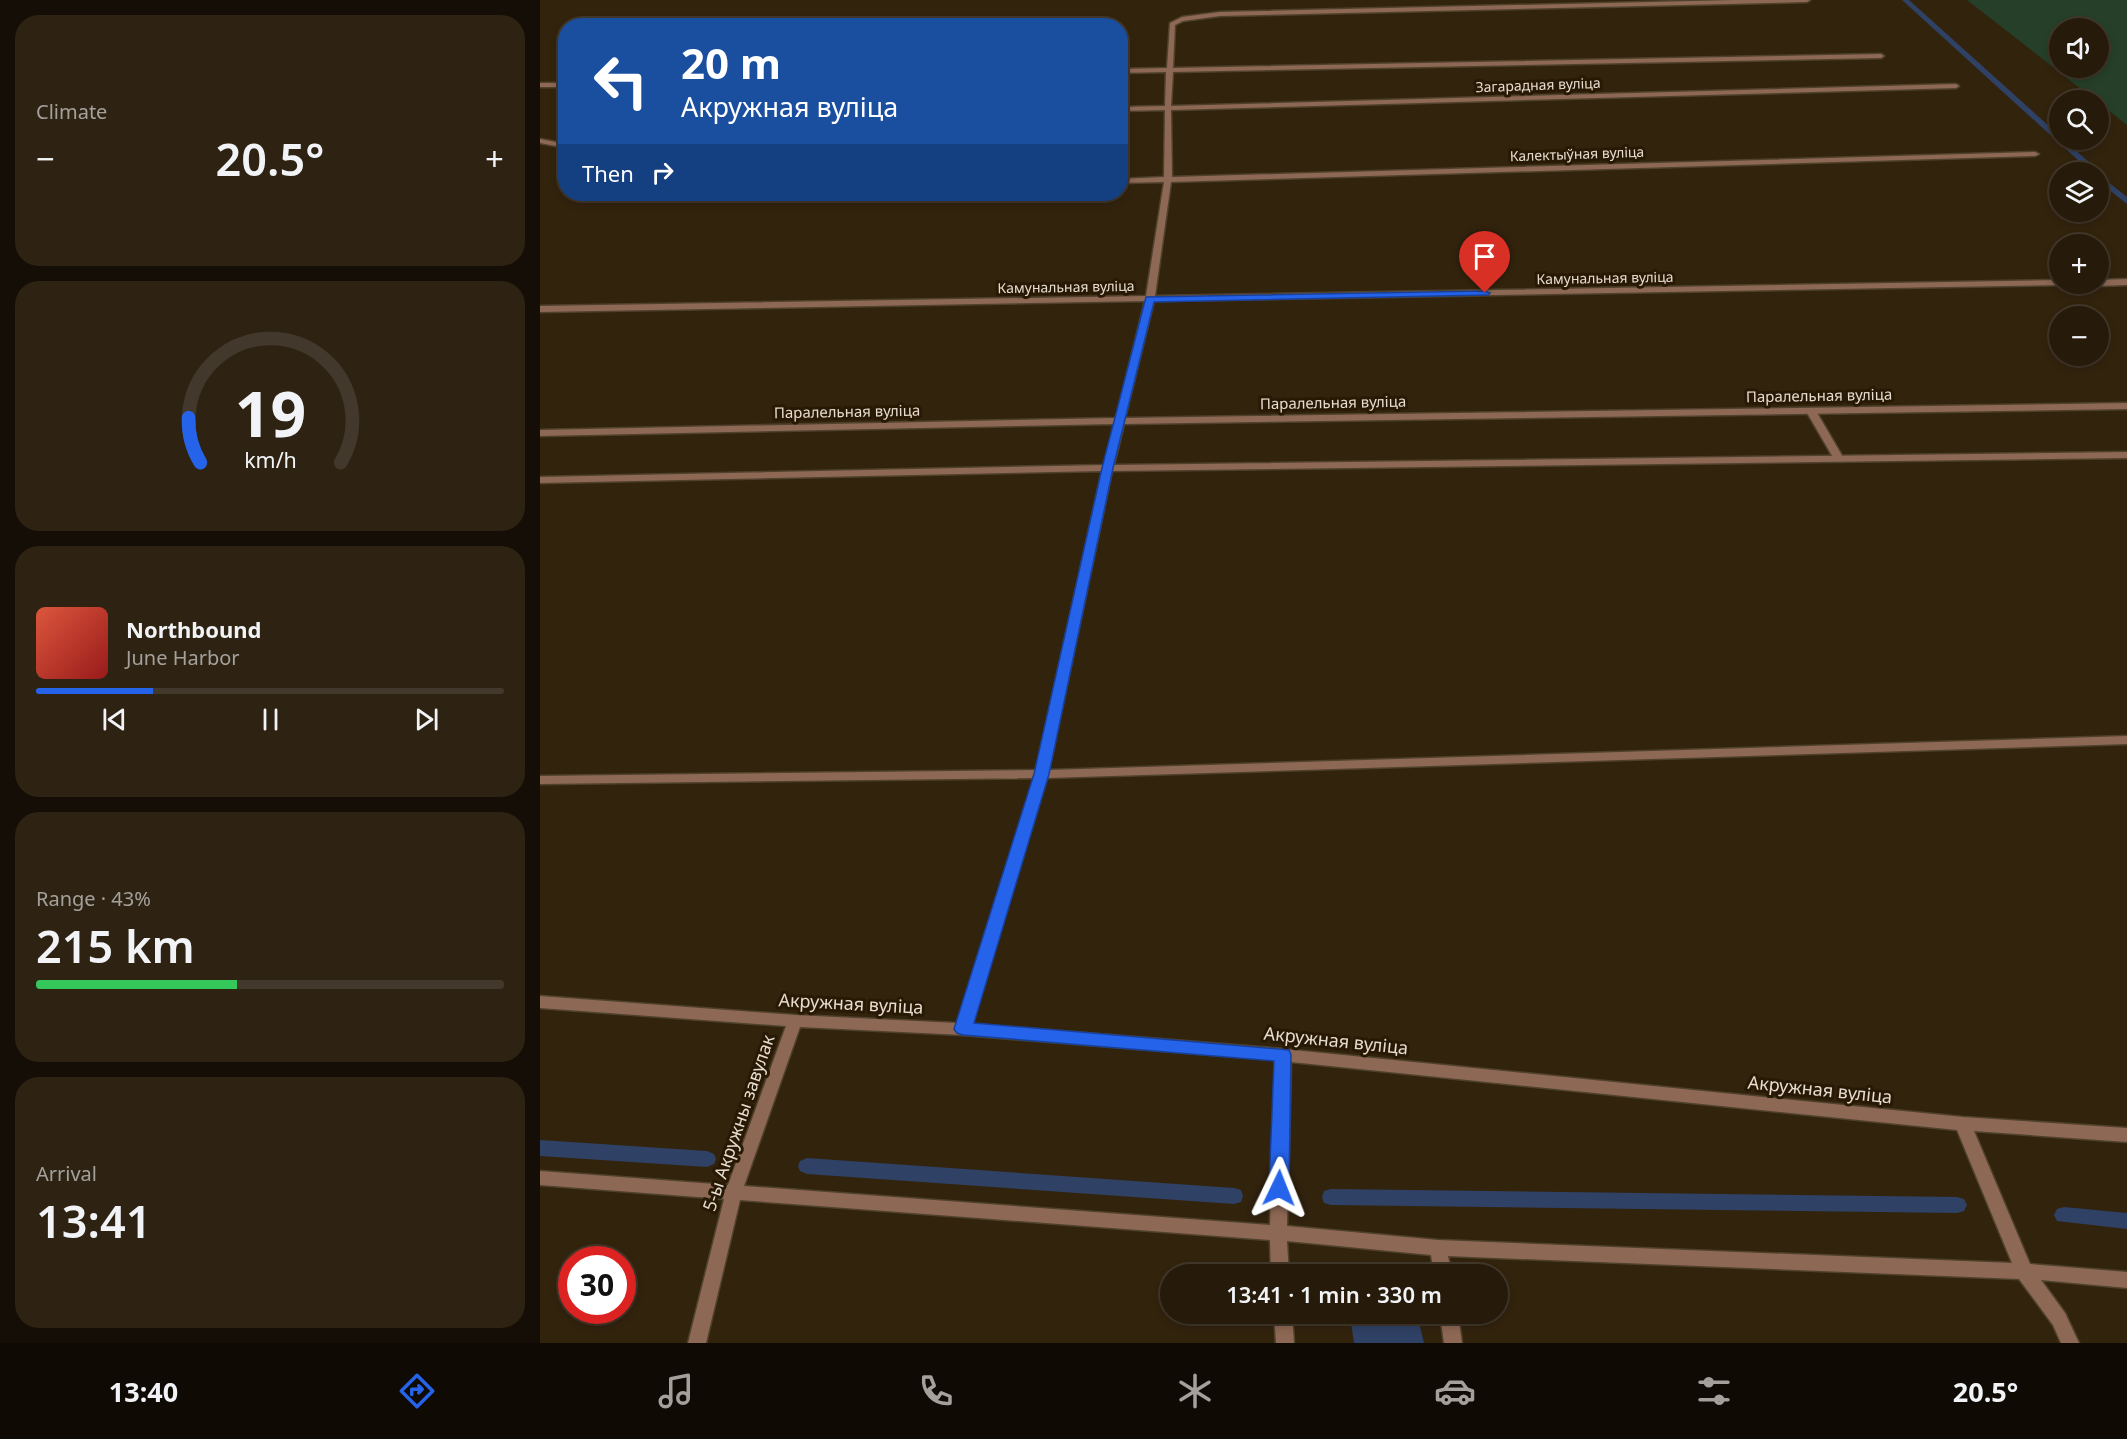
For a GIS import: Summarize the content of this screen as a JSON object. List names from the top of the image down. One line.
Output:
{"streets":{"street":["Загарадная вуліца","Калектыўная вуліца","Камунальная вуліца","Паралельная вуліца","Акружная вуліца","5-ы Акружны завулак"]},"crossings":[["Акружная вуліца","5-ы Акружны завулак"]],"page":{"tile":["Climate",["Range · 43%","215 km"],["Arrival","13:41"]],"map_buttons":["+","−"],"turn":["20 m","Акружная вуліца"],"heat":["−","20.5°","+"],"then":"Then","song":["Northbound","June Harbor"],"limit":"30","trip":"13:41 · 1 min · 330 m","tabs":["13:40","20.5°"],"gauge":["19","km/h"]}}
